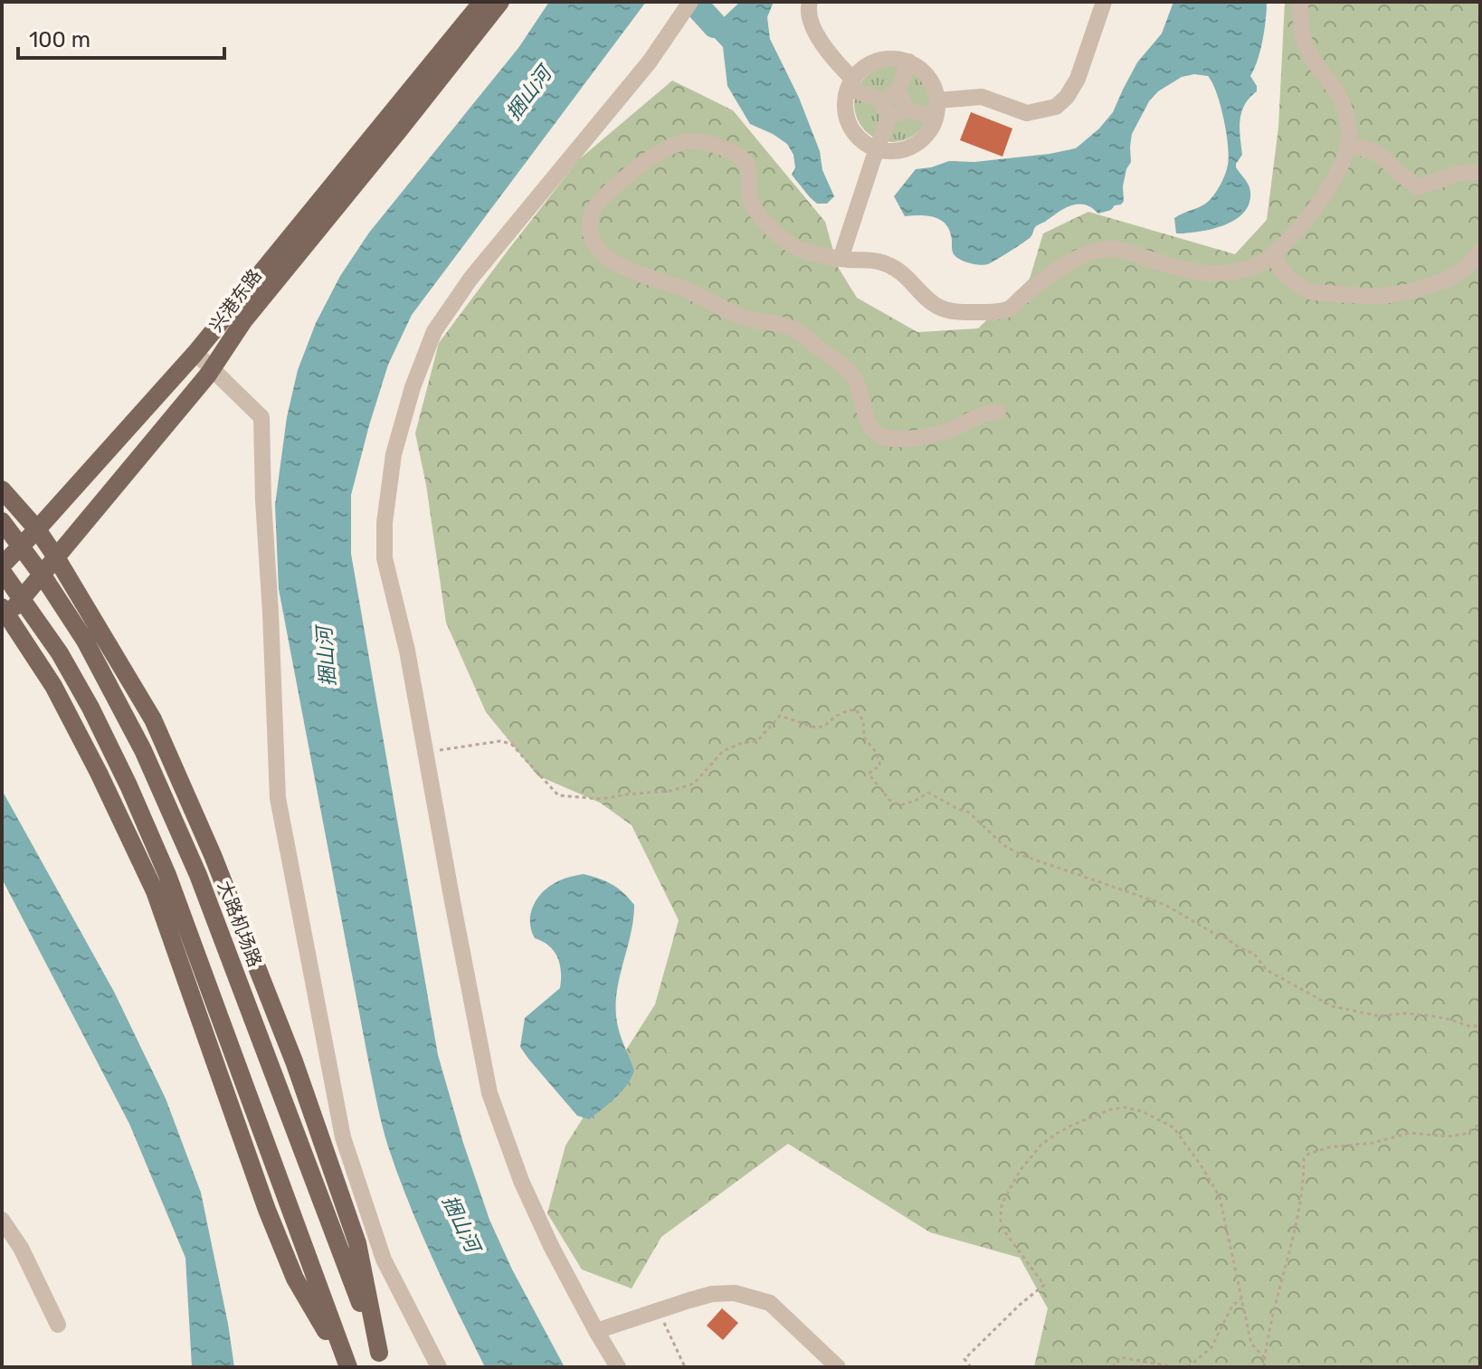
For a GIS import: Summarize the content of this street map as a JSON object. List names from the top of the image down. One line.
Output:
{"streets":{"main road":["兴港东路","大路机场路"]},"water":["捆山河"],"scale_bar":"100 m"}
